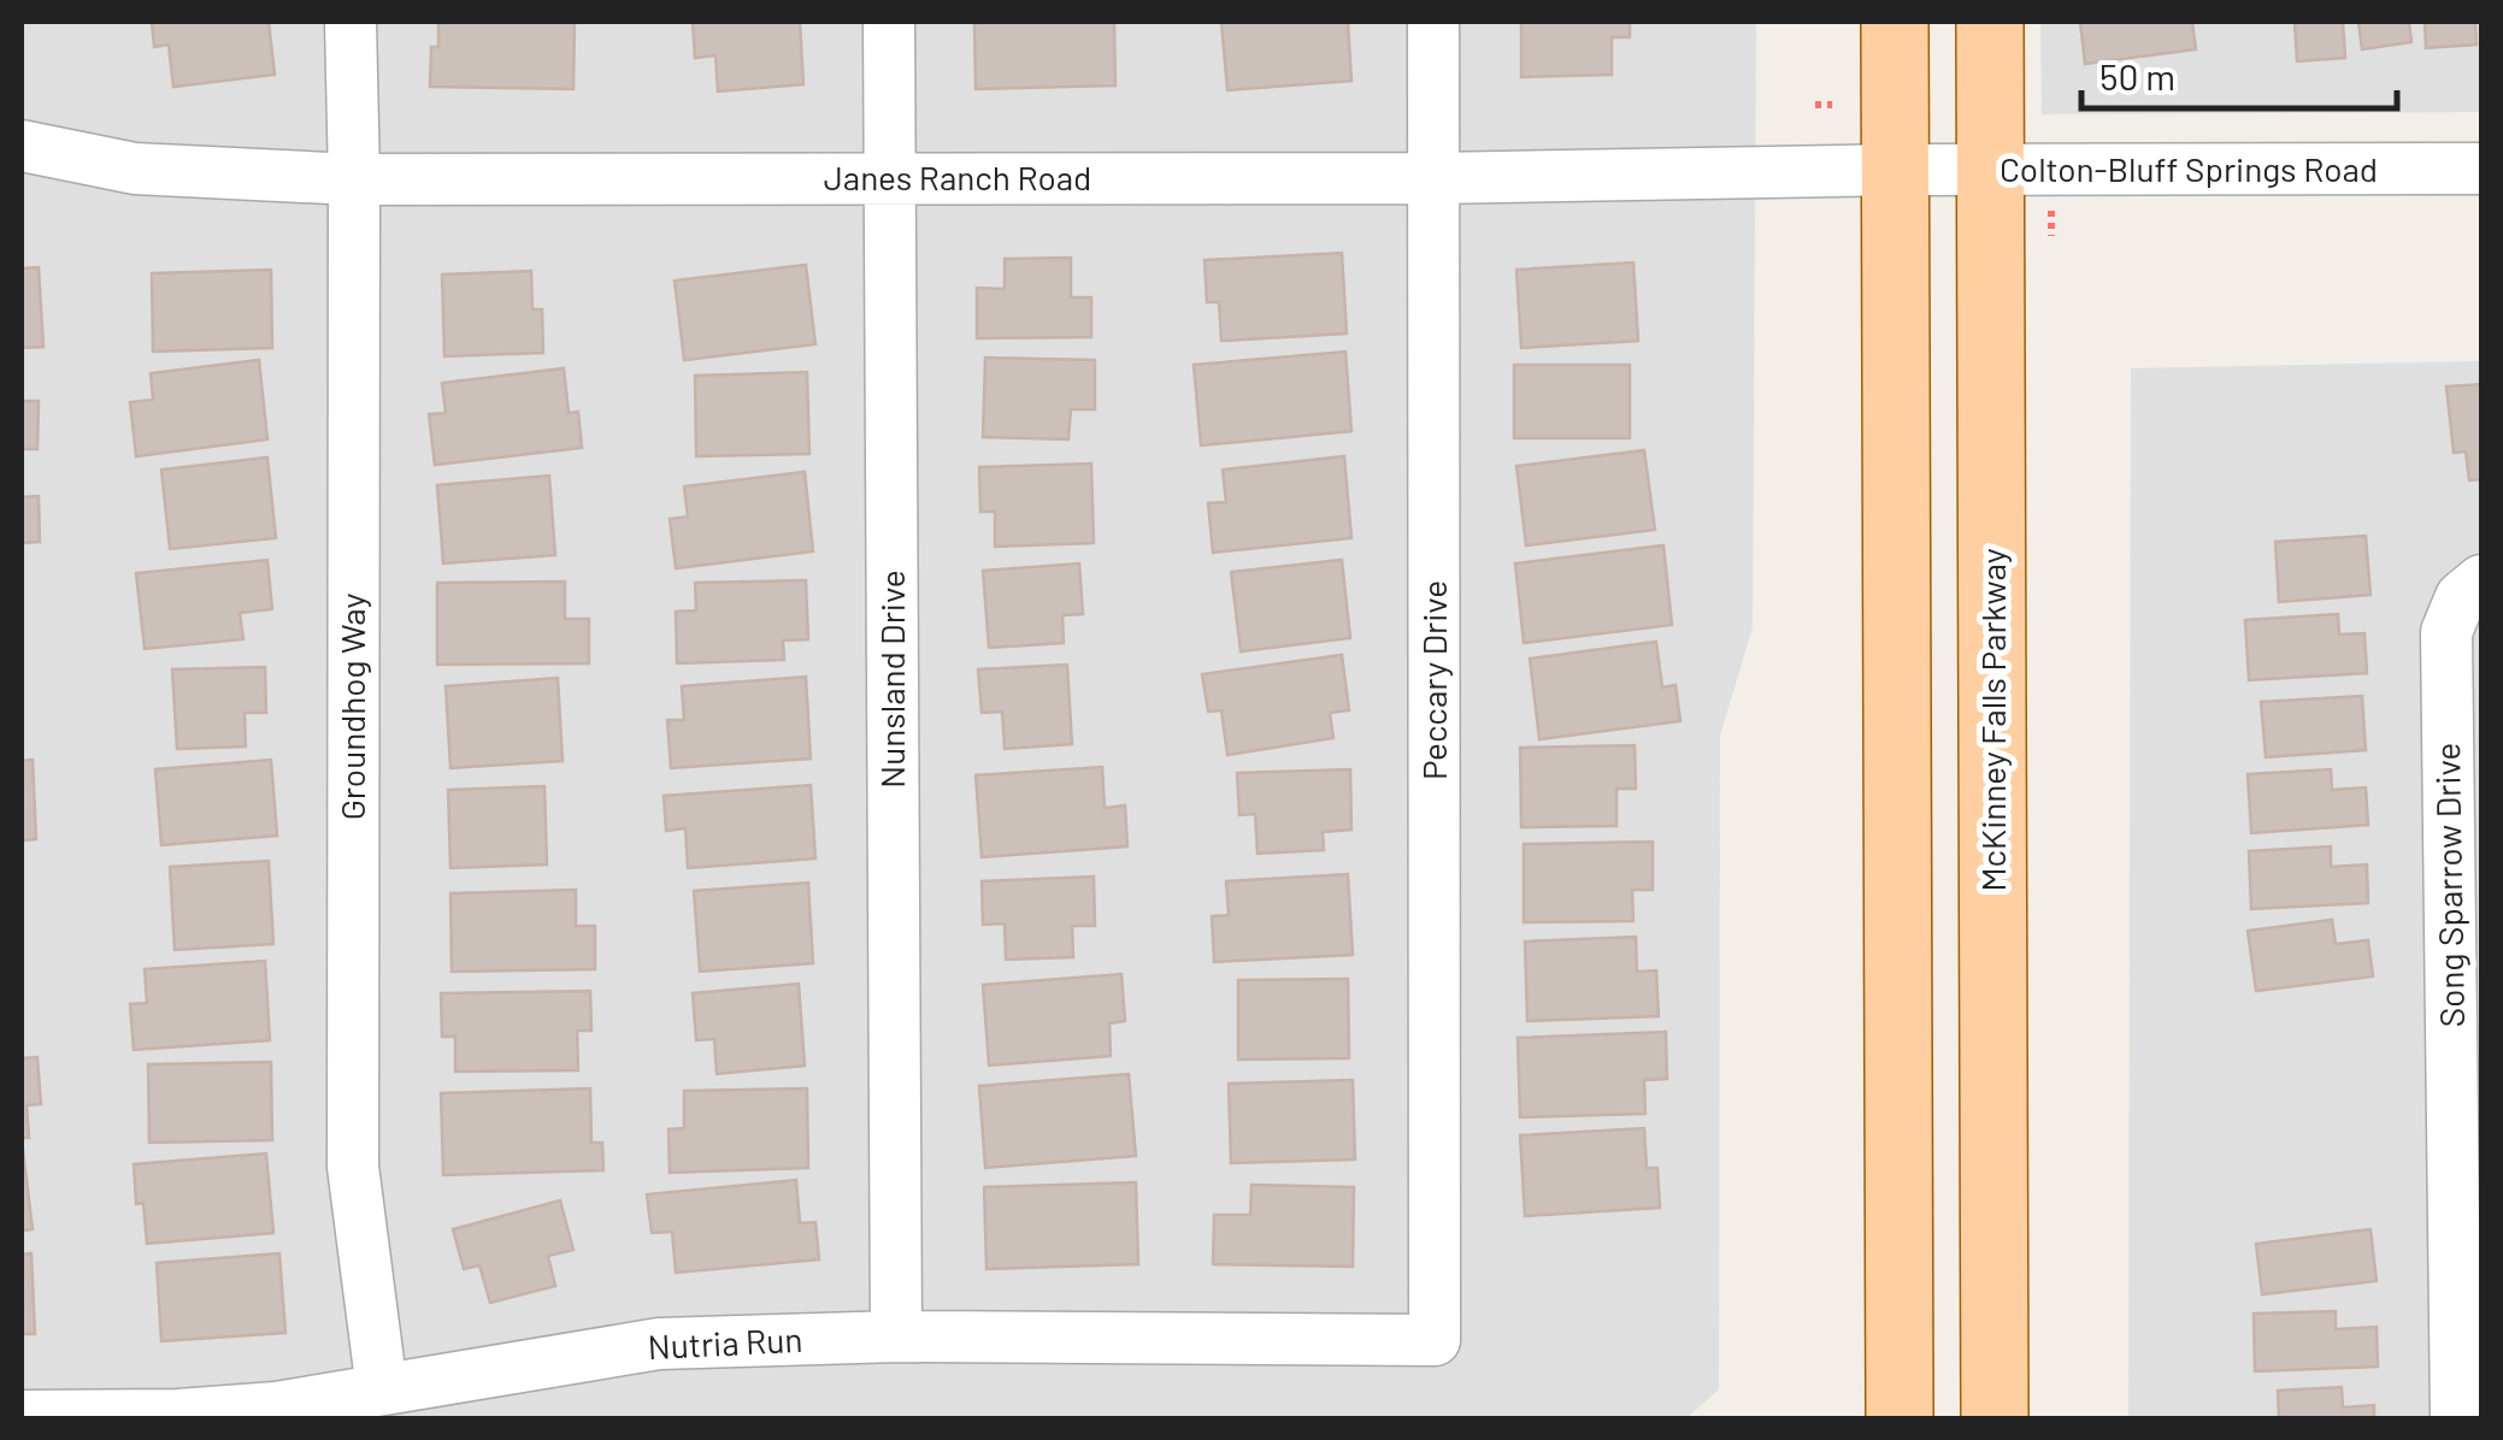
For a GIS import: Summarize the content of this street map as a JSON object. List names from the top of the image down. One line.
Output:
{"streets":{"main road":["McKinney Falls Parkway"],"street":["Colton-Bluff Springs Road","Janes Ranch Road","Nunsland Drive","Peccary Drive","Groundhog Way","Song Sparrow Drive","Nutria Run"]},"crossings":[["Colton-Bluff Springs Road","Janes Ranch Road"],["Colton-Bluff Springs Road","McKinney Falls Parkway"],["Janes Ranch Road","Nunsland Drive"],["Janes Ranch Road","Peccary Drive"],["Janes Ranch Road","Groundhog Way"],["Nunsland Drive","Nutria Run"],["Peccary Drive","Nutria Run"],["Groundhog Way","Nutria Run"]],"scale_bar":"50 m"}
